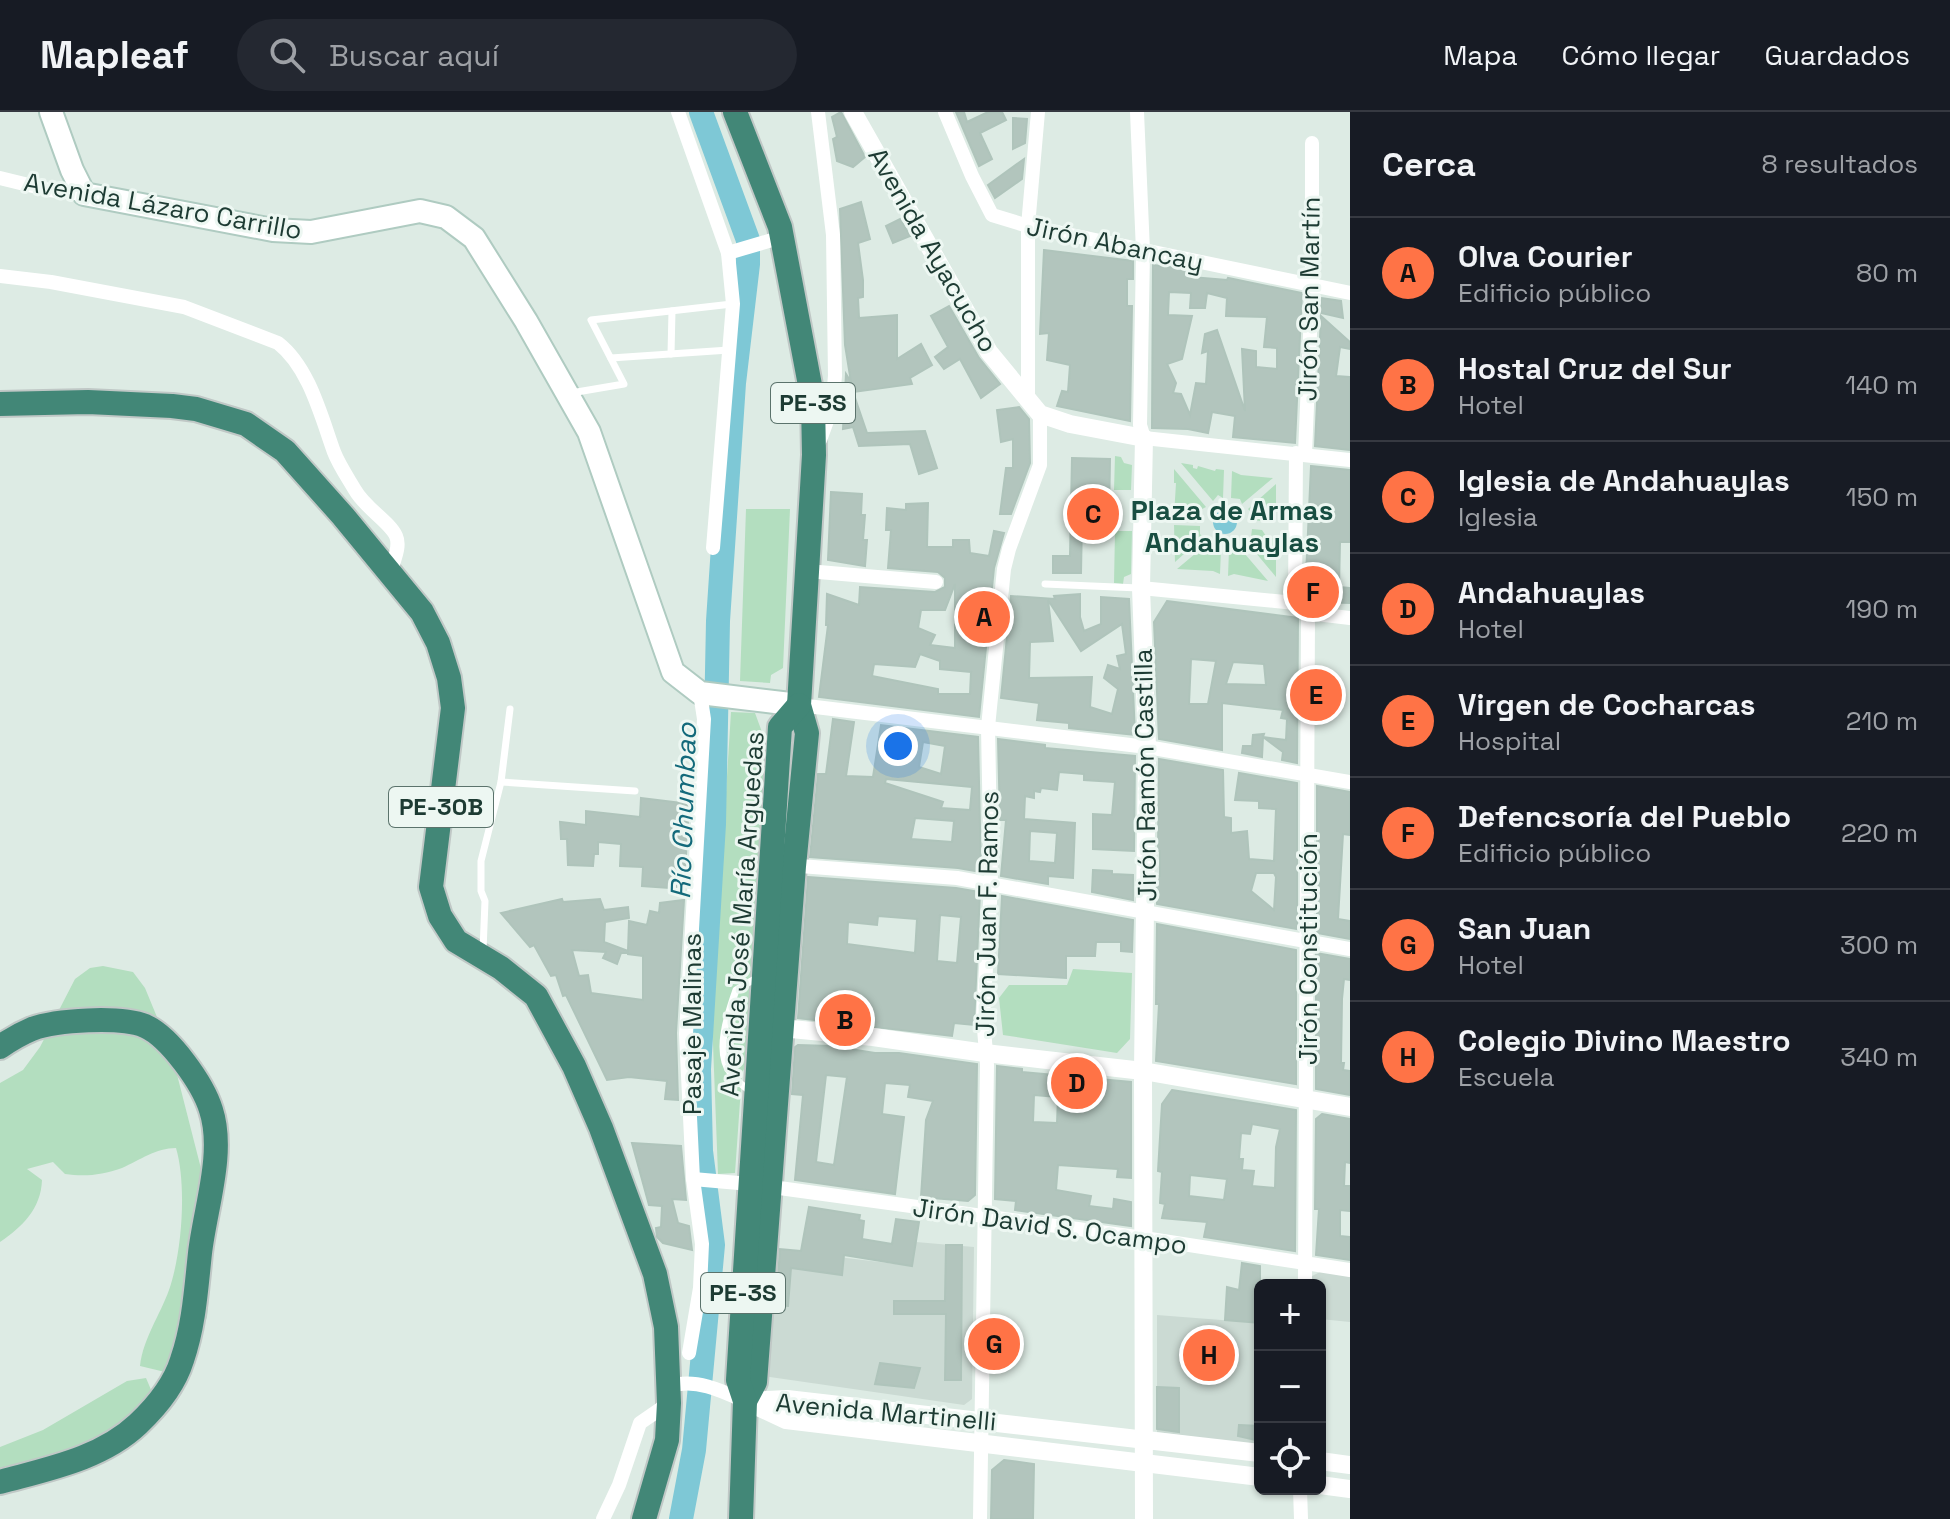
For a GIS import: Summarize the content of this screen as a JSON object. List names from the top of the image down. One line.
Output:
{"streets":{"highway":["PE-3S","PE-30B","Avenida José María Arguedas"],"main road":["Avenida Lázaro Carrillo"],"street":["Jirón Abancay","Avenida Ayacucho","Jirón San Martín","Jirón Ramón Castilla","Jirón Juan F. Ramos","Jirón Constitución","Pasaje Malinas","Jirón David S. Ocampo","Avenida Martinelli"]},"crossings":[["Avenida Lázaro Carrillo","Pasaje Malinas"],["Jirón Abancay","Jirón San Martín"],["Jirón Abancay","Jirón Ramón Castilla"],["Avenida Ayacucho","Jirón Juan F. Ramos"],["PE-3S","Avenida José María Arguedas"],["PE-3S","Avenida Martinelli"],["Jirón Ramón Castilla","Jirón David S. Ocampo"],["Jirón Ramón Castilla","Avenida Martinelli"],["Avenida José María Arguedas","Jirón David S. Ocampo"],["Avenida José María Arguedas","Avenida Martinelli"],["Jirón Juan F. Ramos","Jirón David S. Ocampo"],["Jirón Juan F. Ramos","Avenida Martinelli"],["Jirón Constitución","Jirón David S. Ocampo"],["Pasaje Malinas","Jirón David S. Ocampo"]],"districts":["Plaza de Armas Andahuaylas"],"water":["Río Chumbao"],"page":{"header":"Mapleaf","search":"Buscar aquí","nav":["Mapa","Cómo llegar","Guardados"],"heading":["Cerca","8 resultados"],"list":[{"mark":"A","name":"Olva Courier","note":"Edificio público","value":"80 m"},{"mark":"B","name":"Hostal Cruz del Sur","note":"Hotel","value":"140 m"},{"mark":"C","name":"Iglesia de Andahuaylas","note":"Iglesia","value":"150 m"},{"mark":"D","name":"Andahuaylas","note":"Hotel","value":"190 m"},{"mark":"E","name":"Virgen de Cocharcas","note":"Hospital","value":"210 m"},{"mark":"F","name":"Defencsoría del Pueblo","note":"Edificio público","value":"220 m"},{"mark":"G","name":"San Juan","note":"Hotel","value":"300 m"},{"mark":"H","name":"Colegio Divino Maestro","note":"Escuela","value":"340 m"}],"pins":["C","F","A","E","B","D","G","H"],"map_buttons":["+","−"]}}
